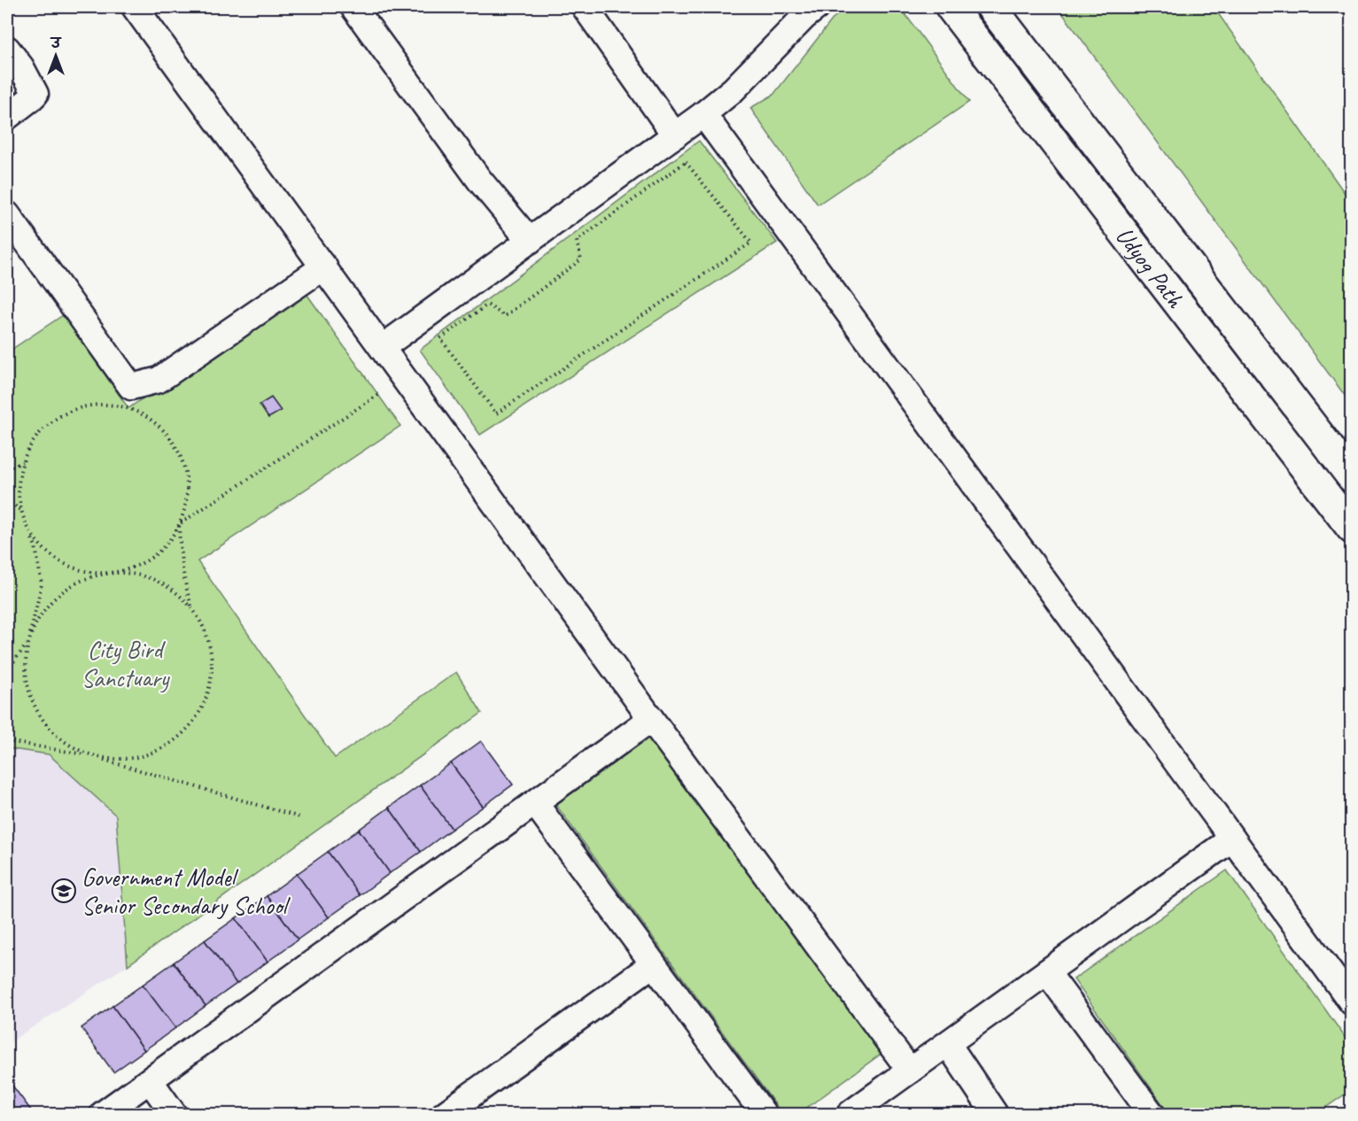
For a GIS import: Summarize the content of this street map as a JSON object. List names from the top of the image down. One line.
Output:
{"streets":{"main road":["Udyog Path"]},"parks":["City Bird Sanctuary"],"places":{"school or university":["Government Model Senior Secondary School"]},"north":"top"}
